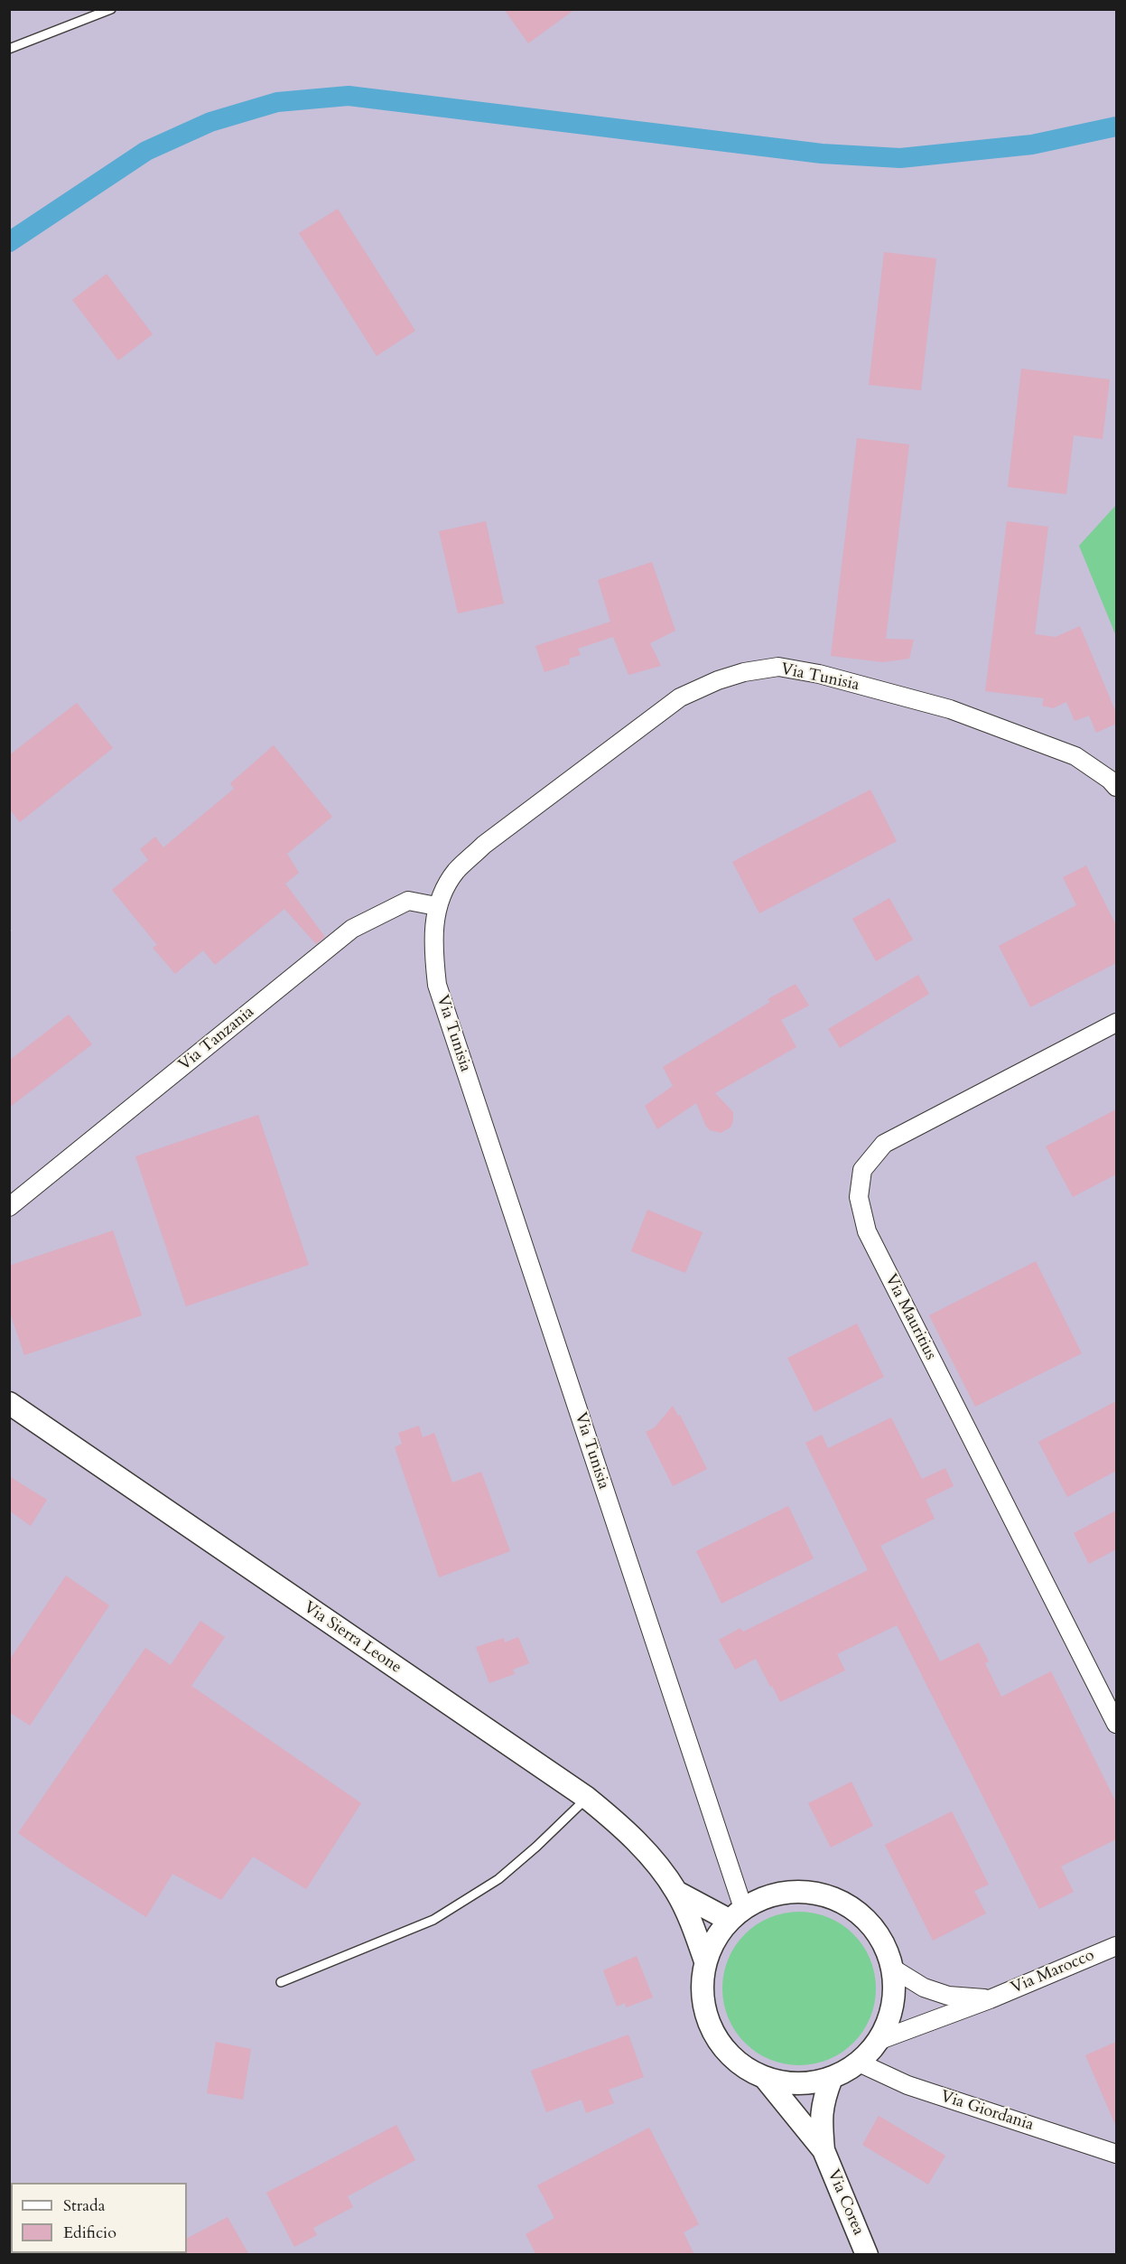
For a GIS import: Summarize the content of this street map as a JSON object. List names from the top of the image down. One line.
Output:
{"streets":{"street":["Via Tunisia","Via Tanzania","Via Mauritius","Via Sierra Leone","Via Marocco","Via Giordania","Via Corea"]},"crossings":[["Via Tunisia","Via Tanzania"],["Via Tunisia","Via Sierra Leone"],["Via Tunisia","Via Marocco"],["Via Tunisia","Via Giordania"],["Via Sierra Leone","Via Marocco"],["Via Sierra Leone","Via Giordania"],["Via Marocco","Via Giordania"]],"legend":["Strada","Edificio"]}
